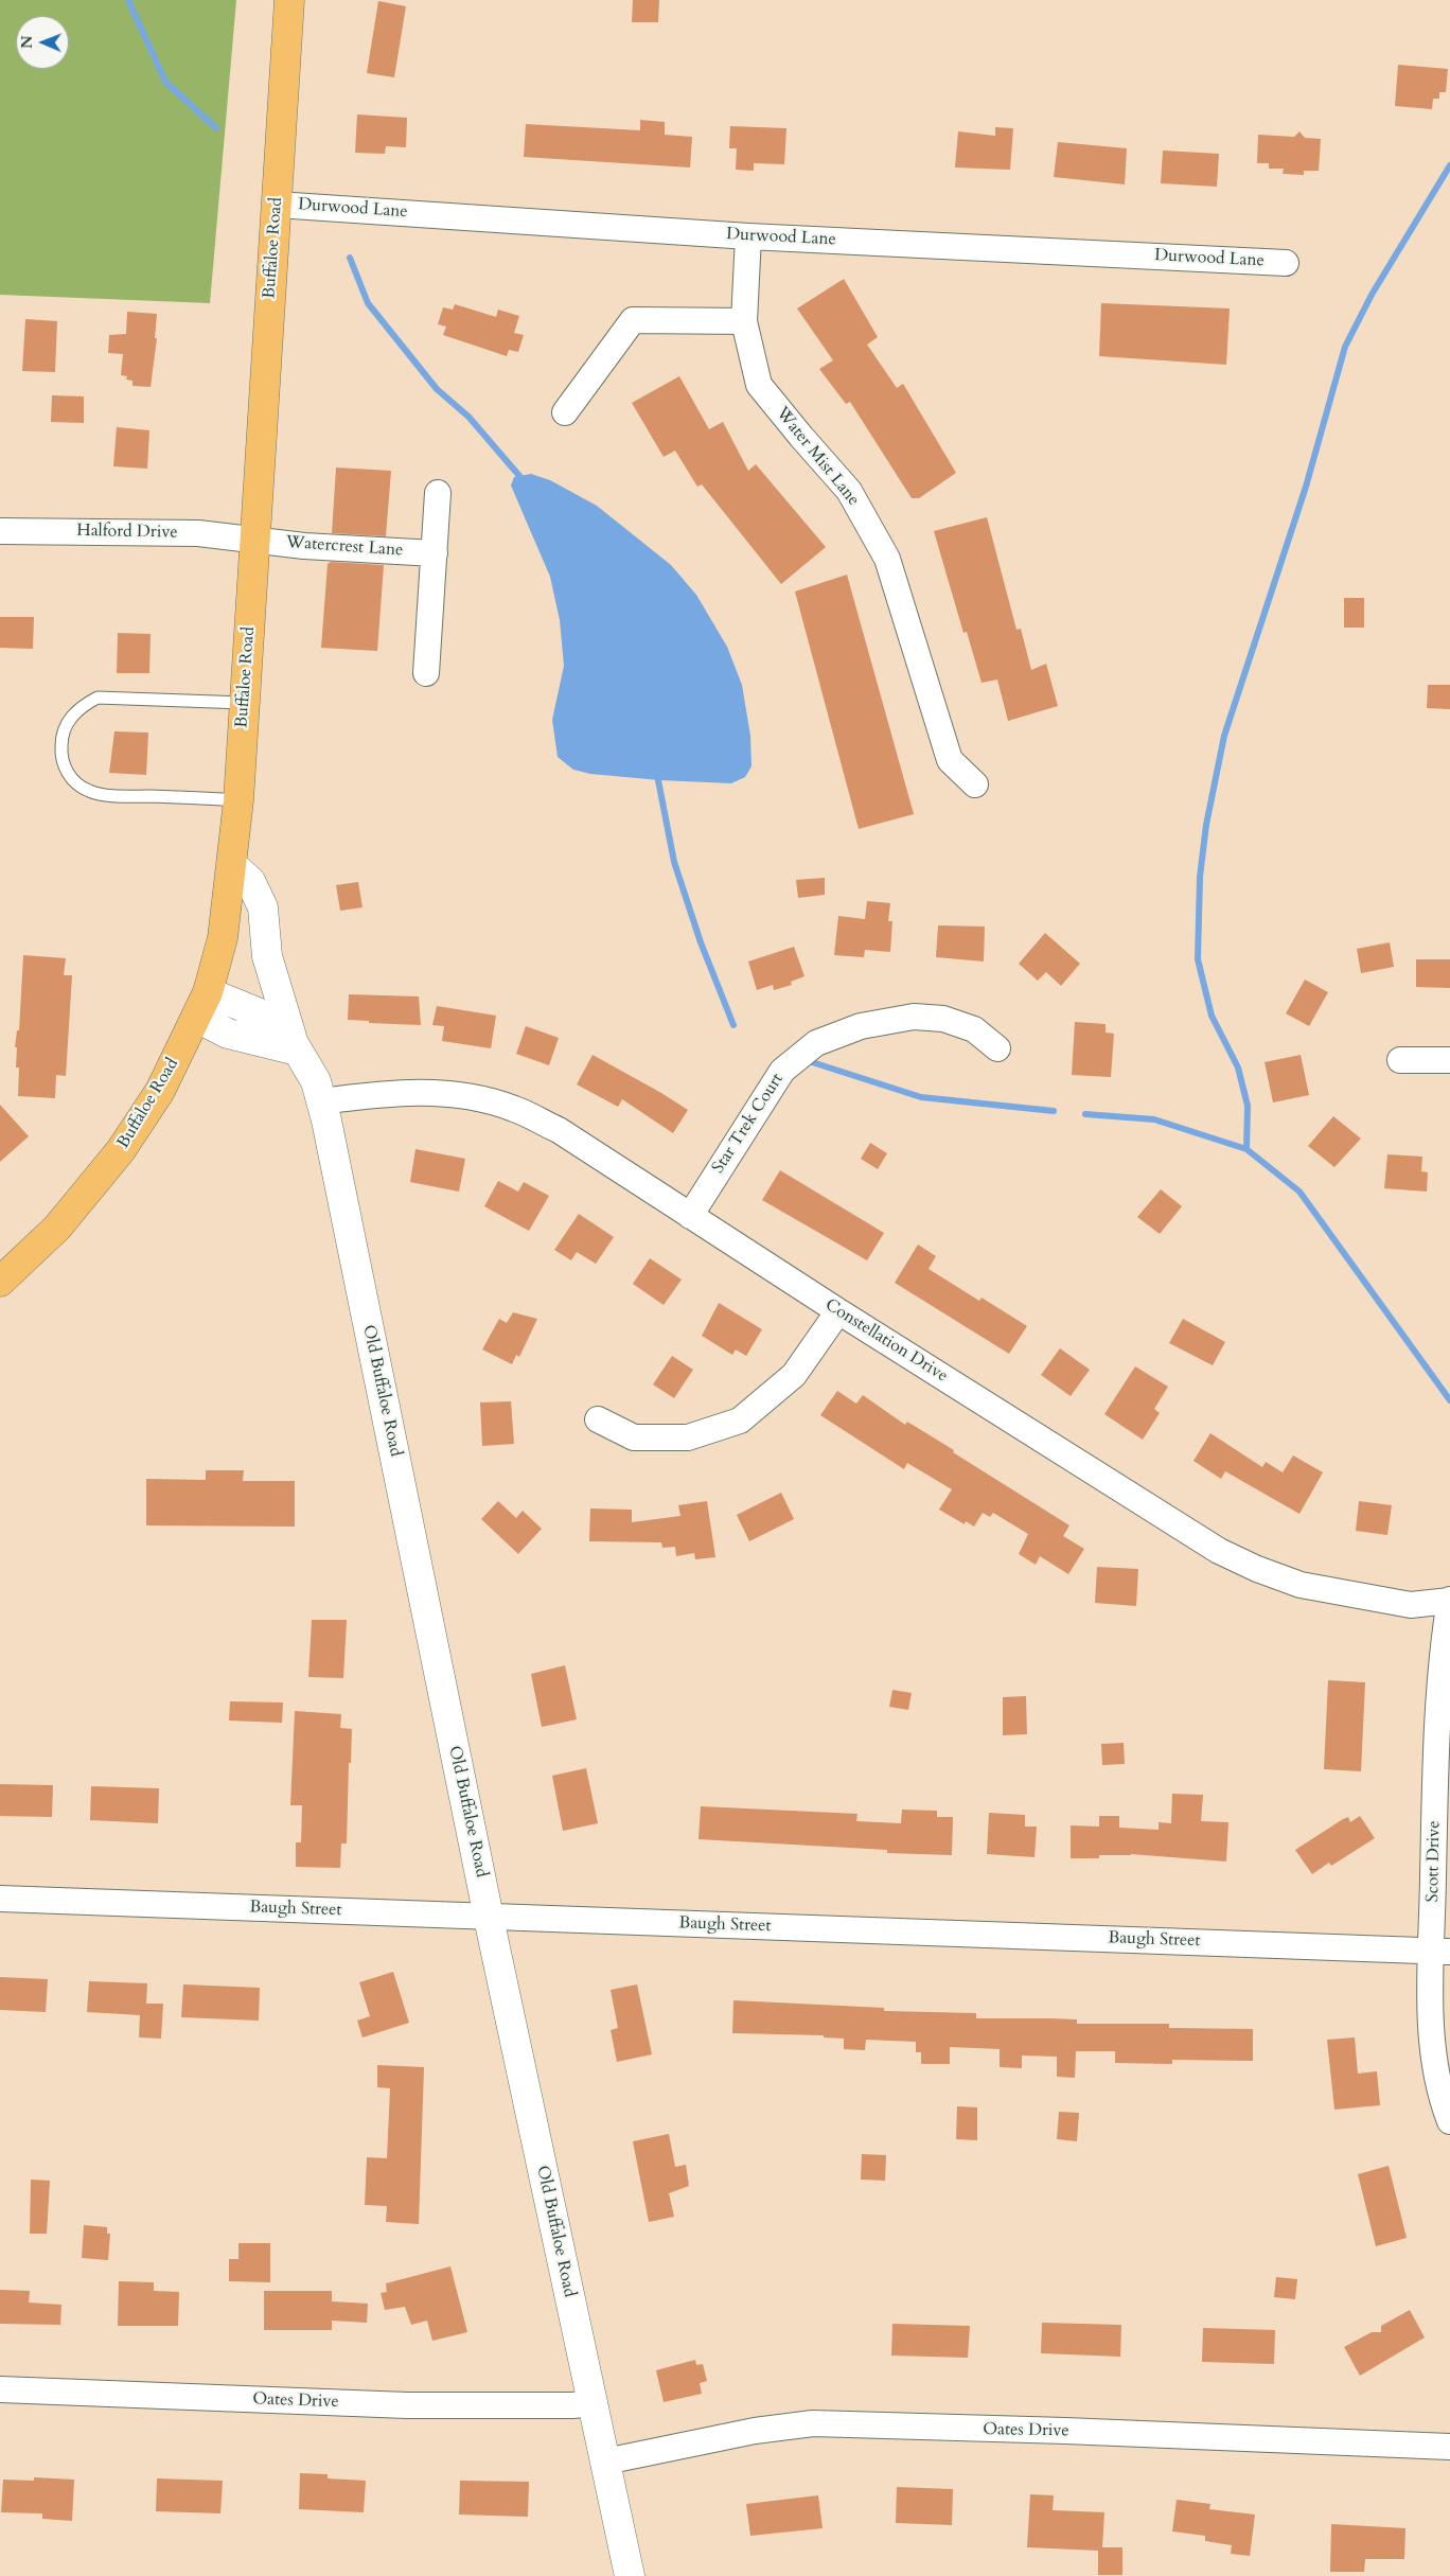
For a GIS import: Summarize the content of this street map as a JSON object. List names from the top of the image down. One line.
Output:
{"streets":{"main road":["Buffaloe Road"],"street":["Durwood Lane","Water Mist Lane","Halford Drive","Watercrest Lane","Star Trek Court","Constellation Drive","Old Buffaloe Road","Scott Drive","Baugh Street","Oates Drive"]},"crossings":[["Durwood Lane","Buffaloe Road"],["Durwood Lane","Water Mist Lane"],["Buffaloe Road","Halford Drive"],["Buffaloe Road","Watercrest Lane"],["Buffaloe Road","Old Buffaloe Road"],["Halford Drive","Watercrest Lane"],["Star Trek Court","Constellation Drive"],["Constellation Drive","Old Buffaloe Road"],["Constellation Drive","Scott Drive"],["Old Buffaloe Road","Baugh Street"],["Old Buffaloe Road","Oates Drive"],["Scott Drive","Baugh Street"]],"north":"left"}
